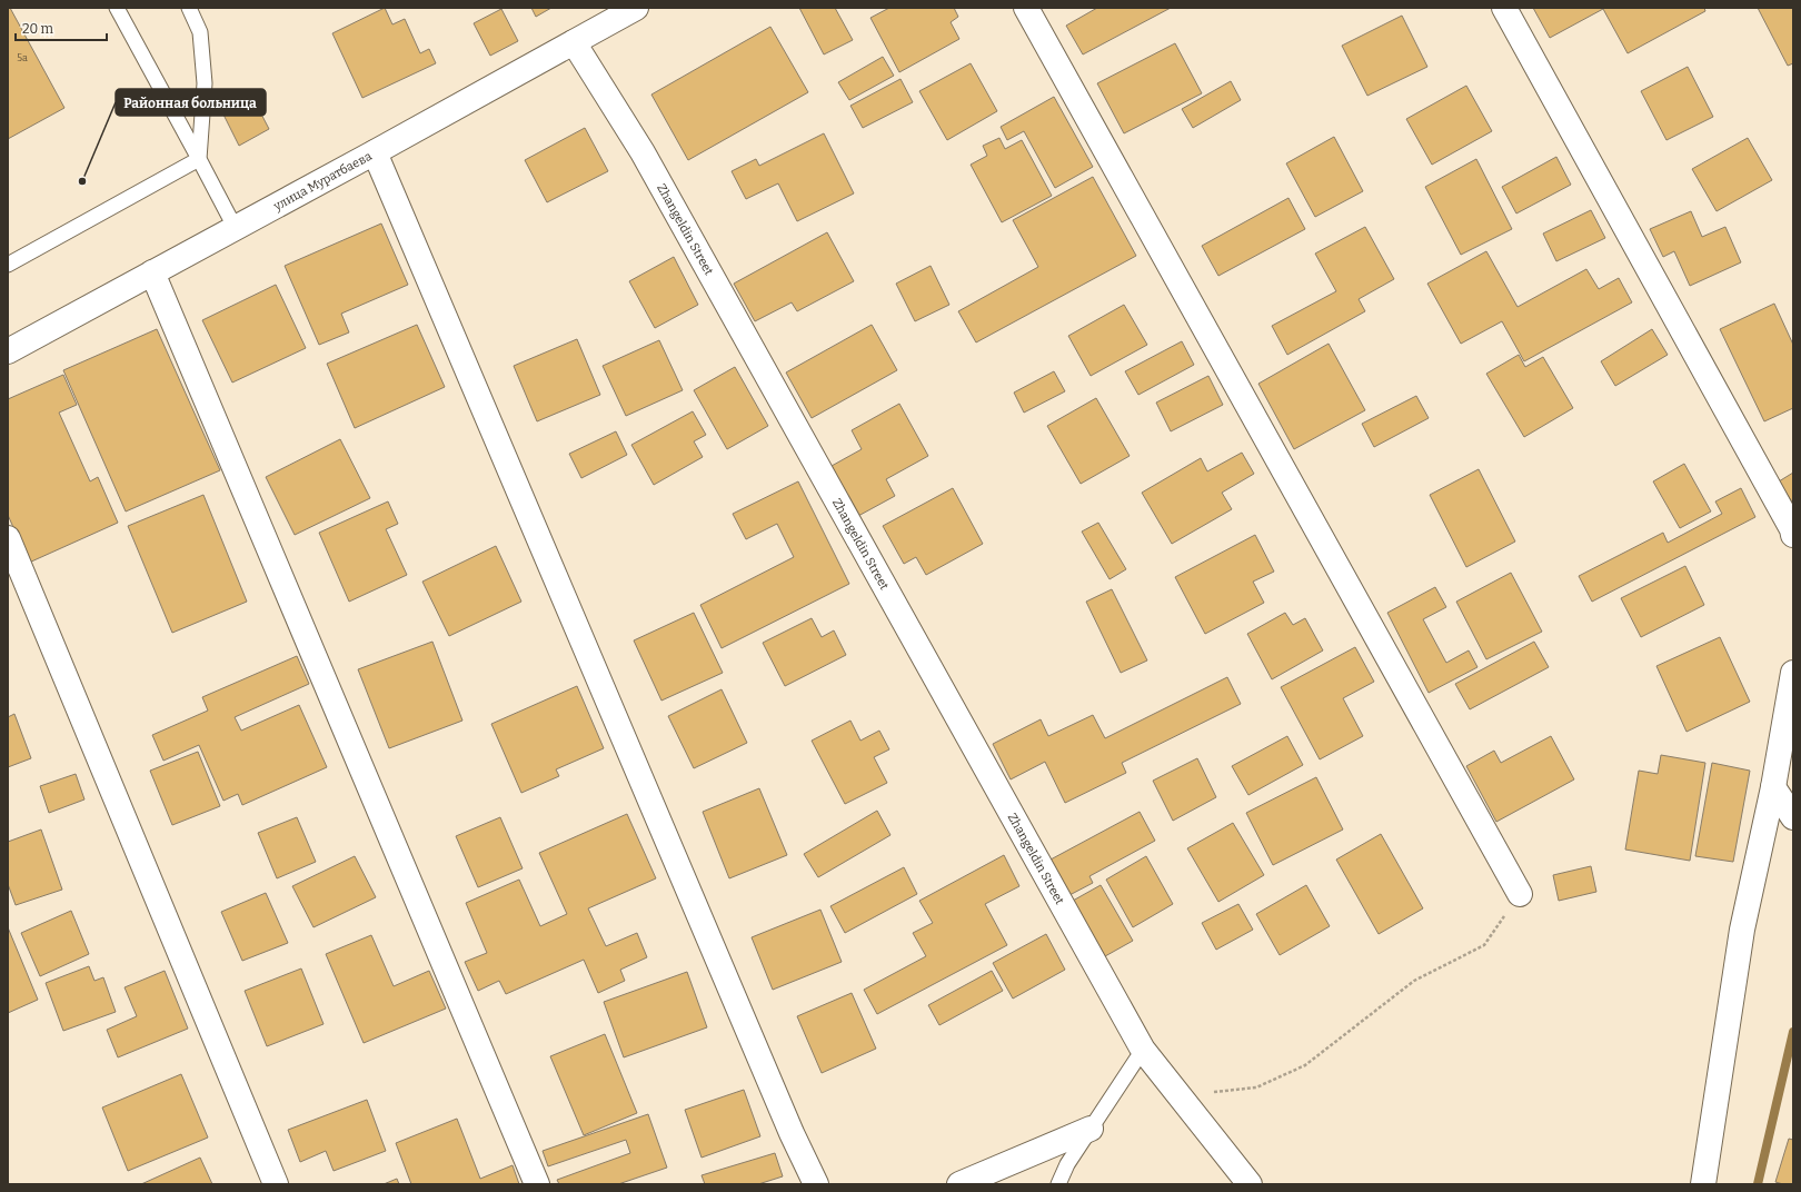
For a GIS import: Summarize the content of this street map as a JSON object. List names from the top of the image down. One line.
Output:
{"streets":{"street":["улица Муратбаева","Zhangeldin Street"]},"crossings":[["улица Муратбаева","Zhangeldin Street"]],"places":["Районная больница"],"house_numbers":["5а"],"scale_bar":"20 m"}
